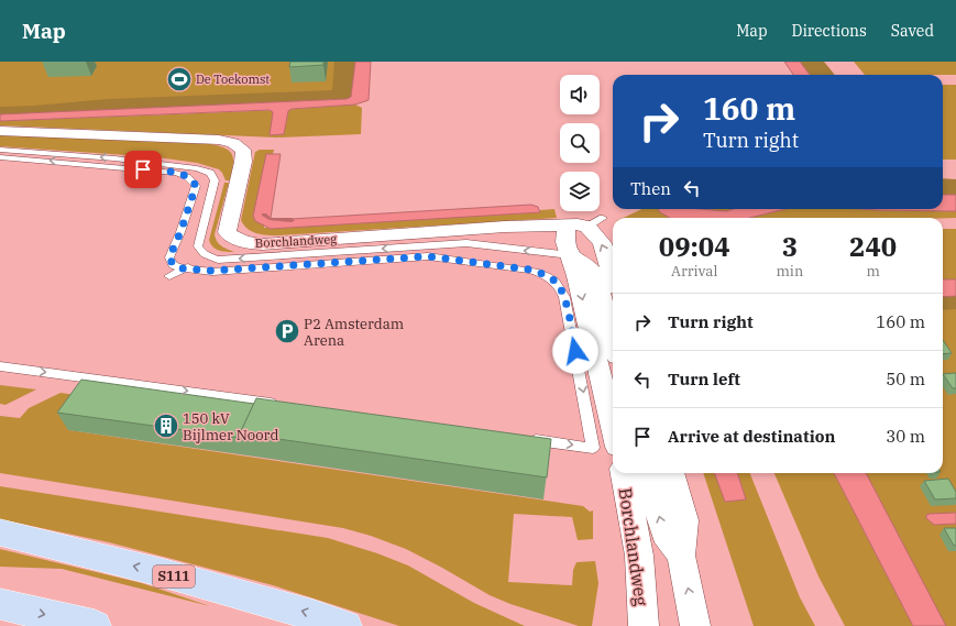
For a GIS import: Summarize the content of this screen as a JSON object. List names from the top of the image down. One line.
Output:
{"streets":{"main road":["S111"],"street":["Borchlandweg"]},"places":{"sports":["De Toekomst"],"parking":["P2 Amsterdam Arena"],"building":["150 kV Bijlmer Noord"]},"page":{"header":"Map","nav":["Map","Directions","Saved"],"turn":["160 m","Turn right"],"then":"Then","eta":["09:04","Arrival","3","min","240","m"],"list":[{"name":"Turn right","value":"160 m"},{"name":"Turn left","value":"50 m"},{"name":"Arrive at destination","value":"30 m"}]}}
